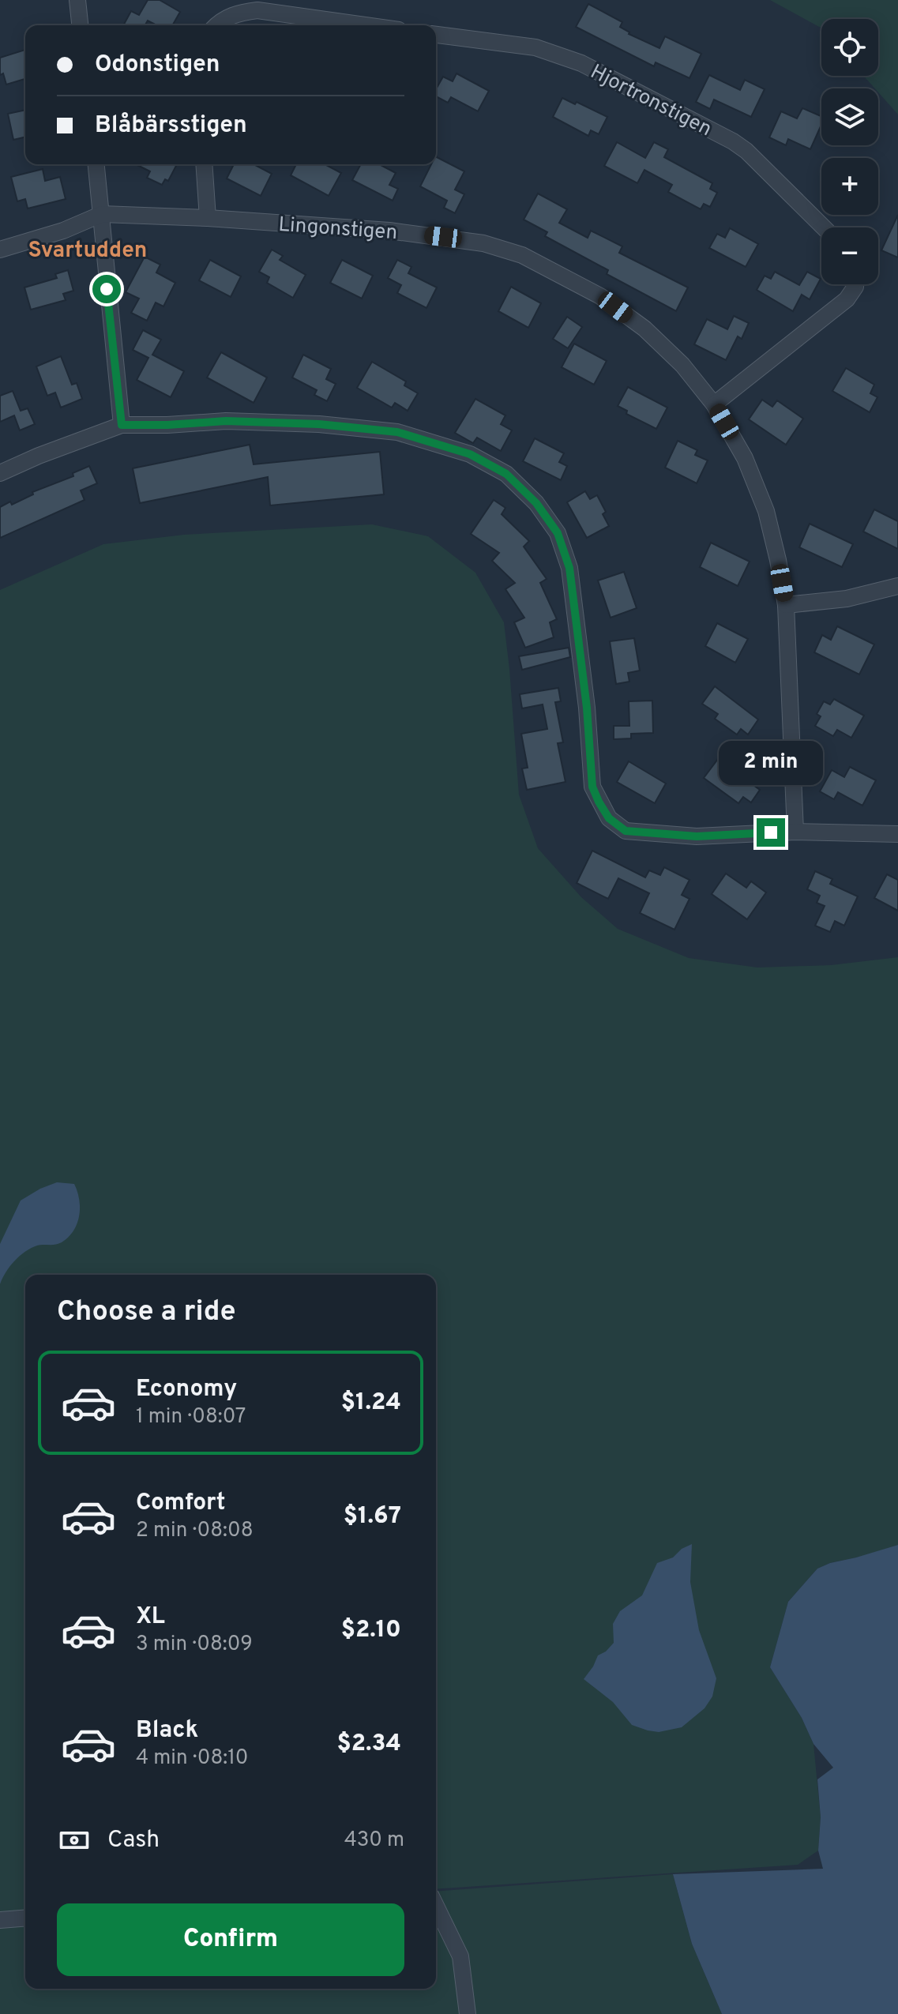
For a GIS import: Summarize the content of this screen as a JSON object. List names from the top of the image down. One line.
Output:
{"streets":{"street":["Hjortronstigen","Lingonstigen"]},"districts":["Svartudden"],"page":{"map_buttons":["+","−"],"banner":["Odonstigen","Blåbärsstigen"],"bubble":"2 min","heading":"Choose a ride","list":[{"name":"Economy","note":"1 min · 08:07","value":"$1.24"},{"name":"Comfort","note":"2 min · 08:08","value":"$1.67"},{"name":"XL","note":"3 min · 08:09","value":"$2.10"},{"name":"Black","note":"4 min · 08:10","value":"$2.34"}],"pay":["Cash","430 m"],"buttons":"Confirm"}}
